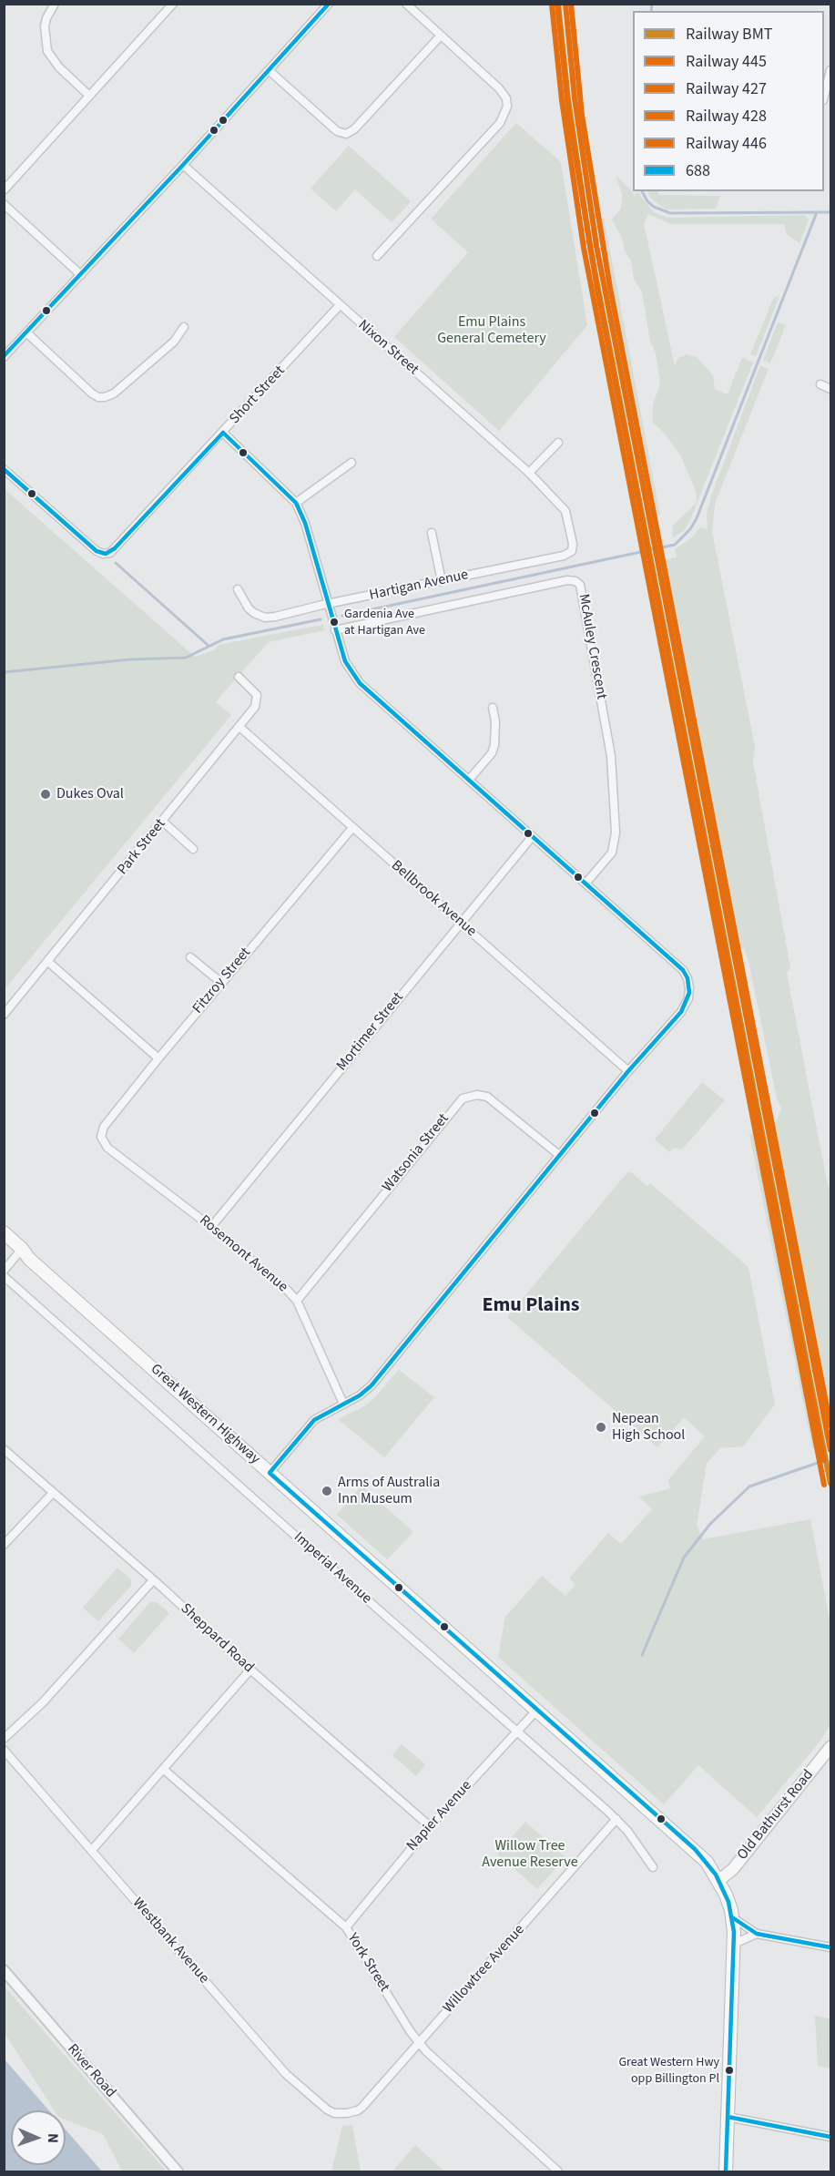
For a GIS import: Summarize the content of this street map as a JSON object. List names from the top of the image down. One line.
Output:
{"streets":{"highway":["Great Western Highway"],"main road":["Old Bathurst Road"],"street":["Nixon Street","Short Street","Hartigan Avenue","McAuley Crescent","Park Street","Bellbrook Avenue","Fitzroy Street","Mortimer Street","Watsonia Street","Rosemont Avenue","Imperial Avenue","Sheppard Road","Napier Avenue","Westbank Avenue","York Street","Willowtree Avenue","River Road"]},"crossings":[["Nixon Street","Short Street"],["Nixon Street","Hartigan Avenue"],["Park Street","Bellbrook Avenue"],["Bellbrook Avenue","Fitzroy Street"],["Bellbrook Avenue","Mortimer Street"],["Fitzroy Street","Rosemont Avenue"],["Mortimer Street","Rosemont Avenue"],["Watsonia Street","Rosemont Avenue"],["Great Western Highway","Old Bathurst Road"],["Great Western Highway","Napier Avenue"],["Imperial Avenue","Napier Avenue"],["Imperial Avenue","Willowtree Avenue"],["Sheppard Road","Napier Avenue"],["Napier Avenue","York Street"],["Westbank Avenue","Willowtree Avenue"],["York Street","Willowtree Avenue"]],"districts":["Emu Plains"],"parks":["Emu Plains General Cemetery","Willow Tree Avenue Reserve"],"places":["Gardenia Ave at Hartigan Ave","Dukes Oval","Nepean High School","Arms of Australia Inn Museum","Great Western Hwy opp Billington Pl"],"lines":["rail line BMT","rail line 427","rail line 446","transit line 688","rail line 445","rail line 428"],"legend":["Railway BMT","Railway 445","Railway 427","Railway 428","Railway 446","688"],"north":"right"}
